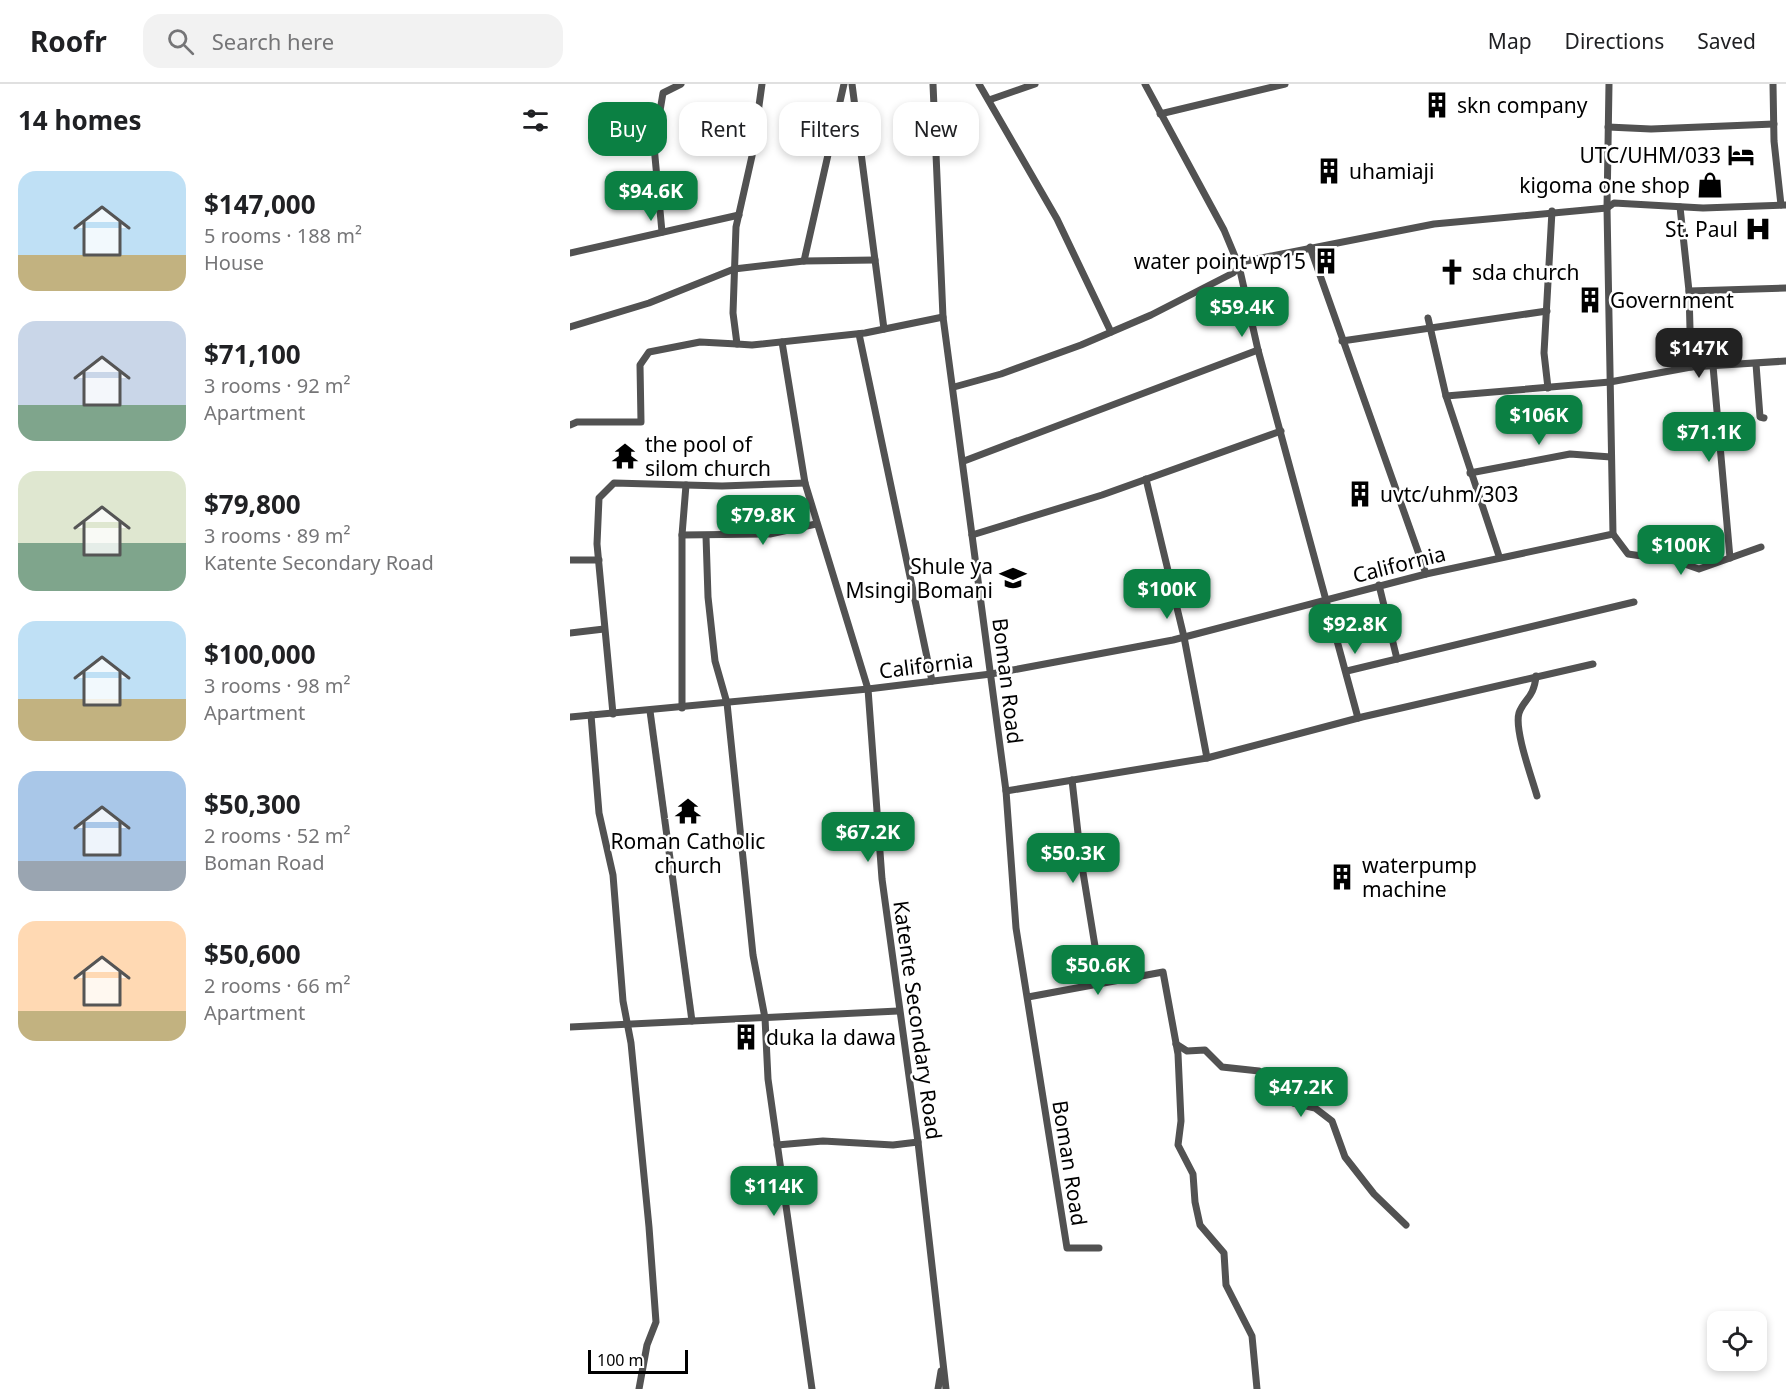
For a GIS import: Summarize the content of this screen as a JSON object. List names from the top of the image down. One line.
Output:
{"streets":{"street":["California","Boman Road","Katente Secondary Road"]},"crossings":[["California","Boman Road"],["California","Katente Secondary Road"]],"places":{"building":["skn company","uhamiaji","water point wp15","Government","uvtc/uhm/303","waterpump machine","duka la dawa"],"hotel":["UTC/UHM/033"],"shop":["kigoma one shop"],"hospital":["St. Paul"],"church":["sda church"],"temple":["the pool of silom church","Roman Catholic church"],"school or university":["Shule ya Msingi Bomani"]},"scale_bar":"100 m","page":{"header":"Roofr","search":"Search here","nav":["Map","Directions","Saved"],"heading":"14 homes","chip":["Buy","Rent","Filters","New"],"list":[{"name":"$147,000","note":"5 rooms · 188 m² · House"},{"name":"$71,100","note":"3 rooms · 92 m² · Apartment"},{"name":"$79,800","note":"3 rooms · 89 m² · Katente Secondary Road"},{"name":"$100,000","note":"3 rooms · 98 m² · Apartment"},{"name":"$50,300","note":"2 rooms · 52 m² · Boman Road"},{"name":"$50,600","note":"2 rooms · 66 m² · Apartment"}],"price":["$94.6K","$59.4K","$147K","$106K","$71.1K","$79.8K","$100K","$100K","$92.8K","$67.2K","$50.3K","$50.6K","$47.2K","$114K"],"scale":"100 m"}}
